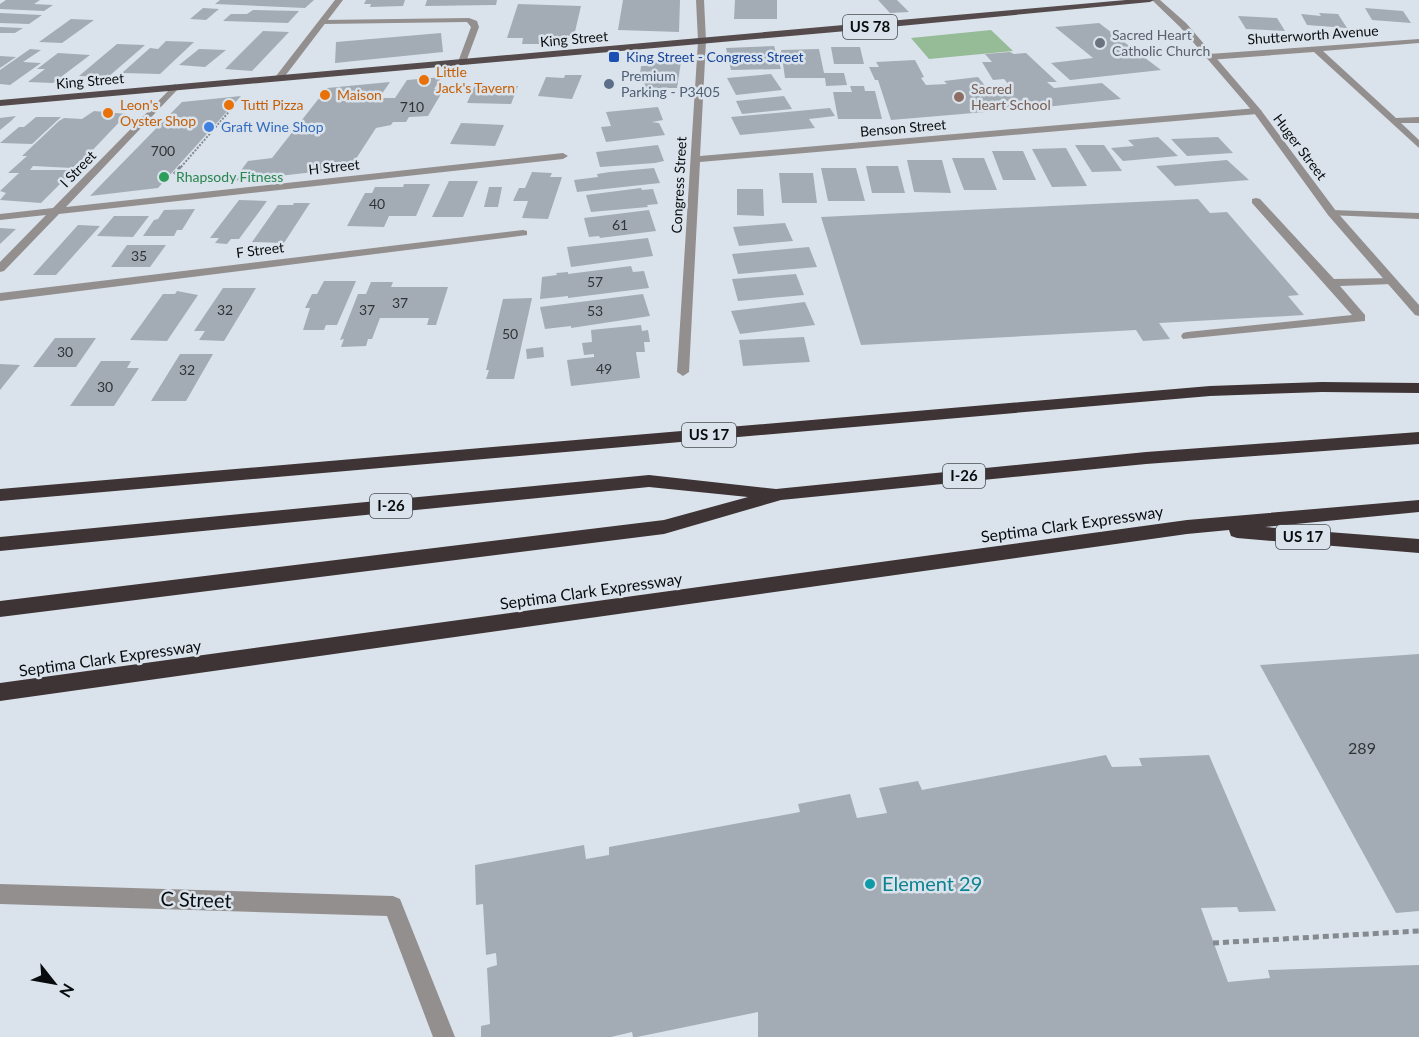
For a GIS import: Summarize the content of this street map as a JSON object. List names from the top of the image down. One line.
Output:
{"streets":{"highway":["US 17","I-26","Septima Clark Expressway"],"main road":["US 78","King Street"],"street":["Shutterworth Avenue","Benson Street","Huger Street","H Street","I Street","Congress Street","F Street","C Street"]},"crossings":[["Shutterworth Avenue","Huger Street"],["King Street","I Street"],["King Street","Congress Street"],["Benson Street","Huger Street"],["Benson Street","Congress Street"],["H Street","I Street"],["US 17","Septima Clark Expressway"]],"places":{"other":["Sacred Heart Catholic Church","Little Jack's Tavern","Premium Parking - P3405","Maison","Sacred Heart School","Tutti Pizza","Leon's Oyster Shop","Graft Wine Shop","Rhapsody Fitness","Element 29"],"transit":["King Street - Congress Street"]},"house_numbers":["710","700","40","61","35","57","37","32","37","53","50","30","49","32","30","289"],"north":"bottom right"}
